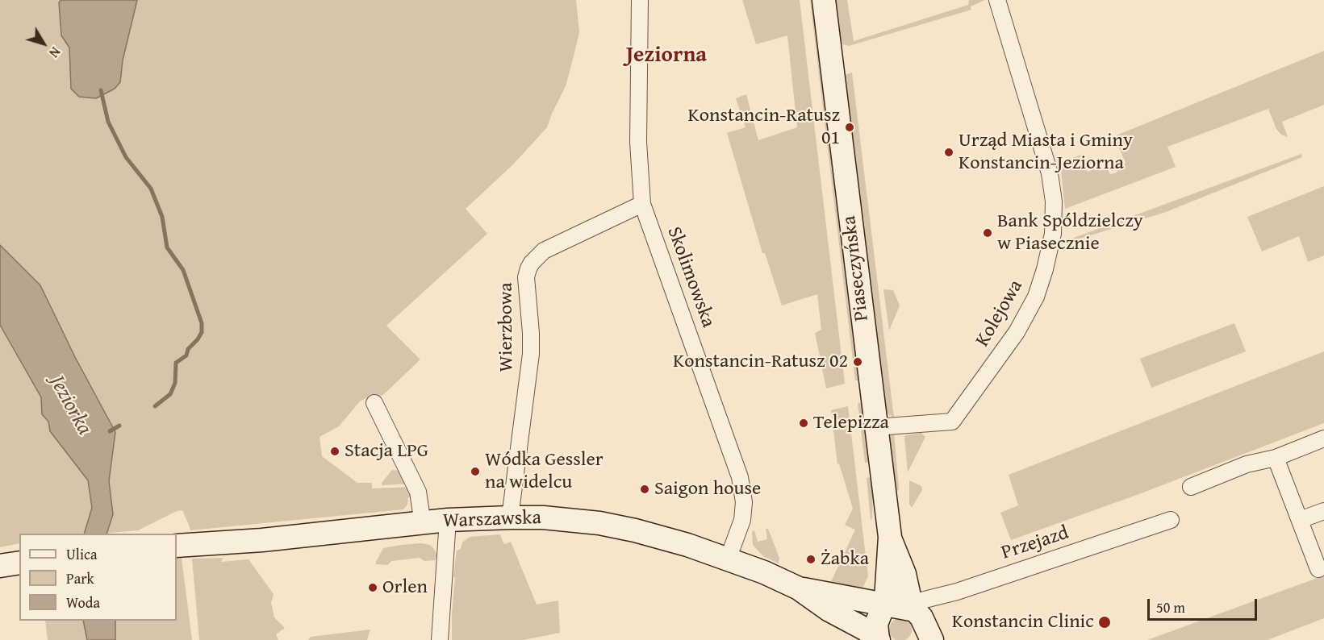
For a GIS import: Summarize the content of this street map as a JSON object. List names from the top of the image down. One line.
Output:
{"streets":{"main road":["Piaseczyńska","Warszawska"],"street":["Skolimowska","Kolejowa","Wierzbowa","Przejazd"]},"crossings":[["Piaseczyńska","Kolejowa"],["Piaseczyńska","Warszawska"],["Piaseczyńska","Przejazd"],["Skolimowska","Wierzbowa"],["Skolimowska","Warszawska"],["Wierzbowa","Warszawska"],["Warszawska","Przejazd"]],"districts":["Jeziorna"],"water":["Jeziorka"],"places":["Konstancin-Ratusz 01","Urząd Miasta i Gminy Konstancin-Jeziorna","Bank Spóldzielczy w Piasecznie","Konstancin-Ratusz 02","Telepizza","Stacja LPG","Wódka Gessler na widelcu","Saigon house","Żabka","Orlen","Konstancin Clinic"],"legend":["Ulica","Park","Woda"],"scale_bar":"50 m","north":"bottom right"}
